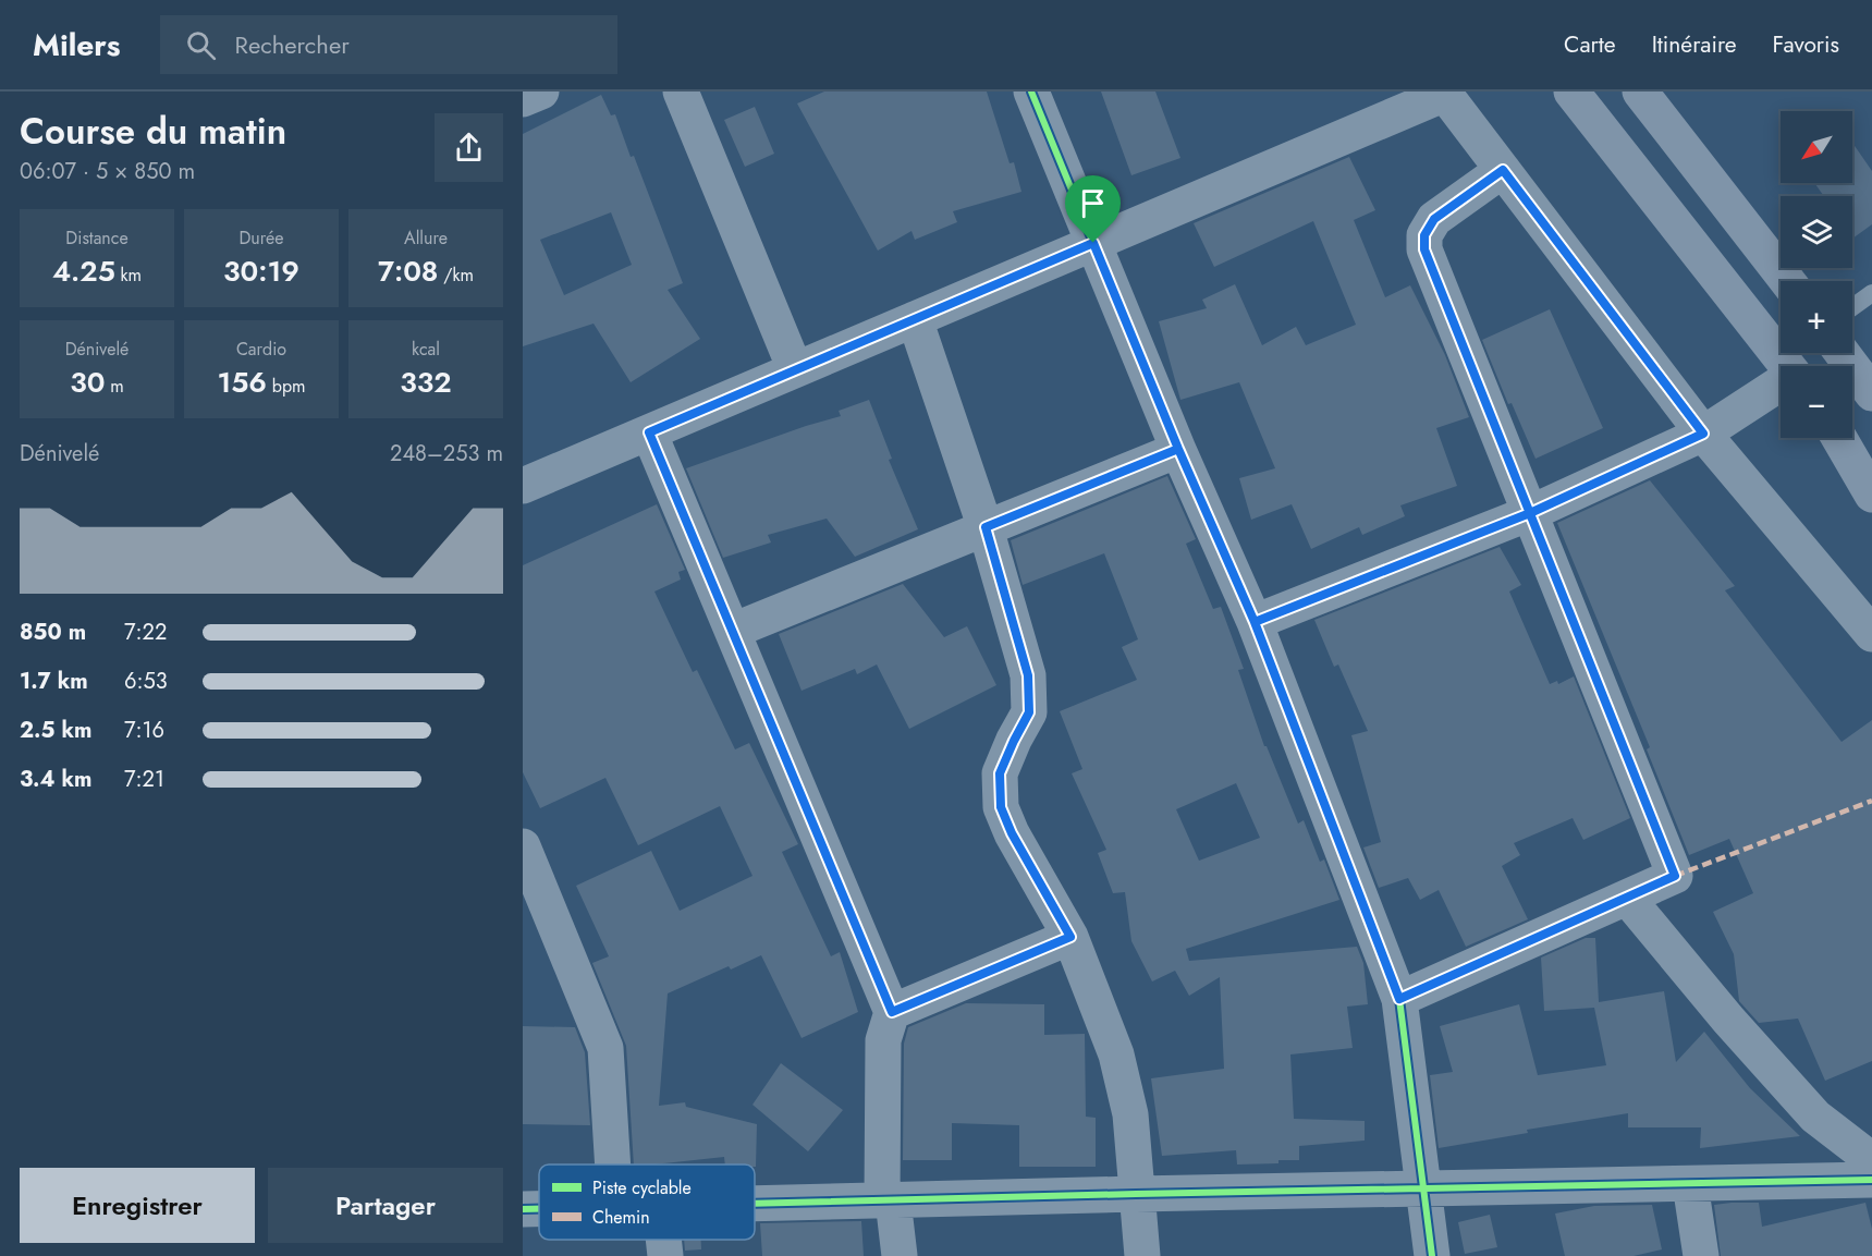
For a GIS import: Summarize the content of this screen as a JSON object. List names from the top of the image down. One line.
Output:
{"legend":["Piste cyclable","Chemin"],"north":"bottom left","page":{"header":"Milers","search":"Rechercher","nav":["Carte","Itinéraire","Favoris"],"heading":["Course du matin","06:07 · 5 × 850 m"],"map_buttons":["+","−"],"stats":[["Distance","4.25 km"],["Durée","30:19"],["Allure","7:08 /km"],["Dénivelé","30 m"],["Cardio","156 bpm"],["kcal","332"]],"chart":["Dénivelé","248–253 m"],"list":[{"name":"850 m","note":"7:22"},{"name":"1.7 km","note":"6:53"},{"name":"2.5 km","note":"7:16"},{"name":"3.4 km","note":"7:21"}],"buttons":["Enregistrer","Partager"]}}
